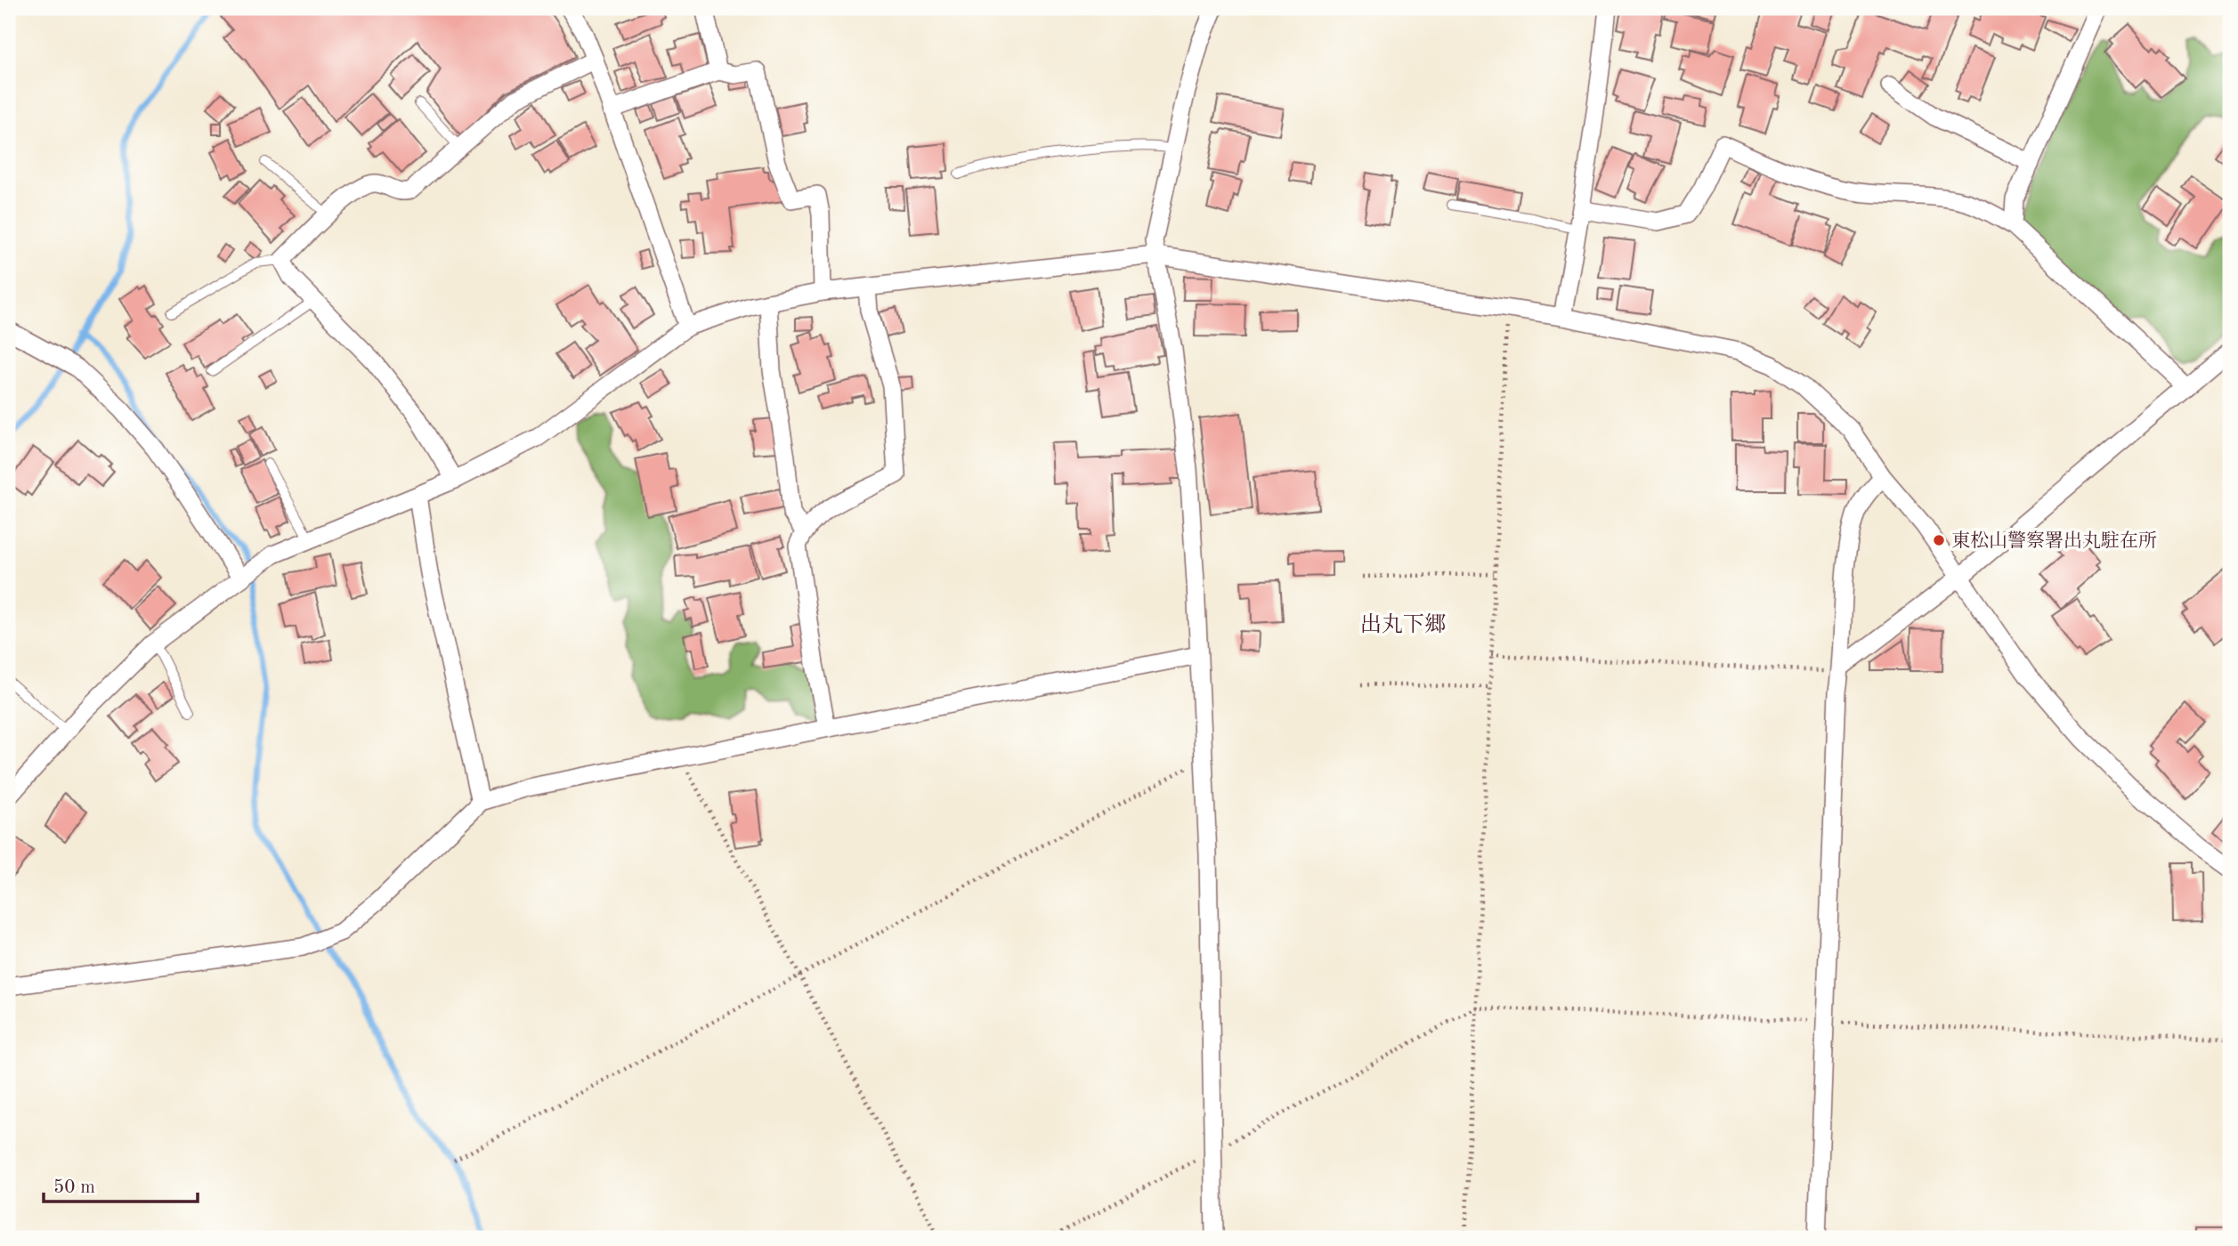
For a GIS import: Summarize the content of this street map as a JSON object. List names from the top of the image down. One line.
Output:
{"districts":["出丸下郷"],"places":["東松山警察署出丸駐在所"],"scale_bar":"50 m"}
